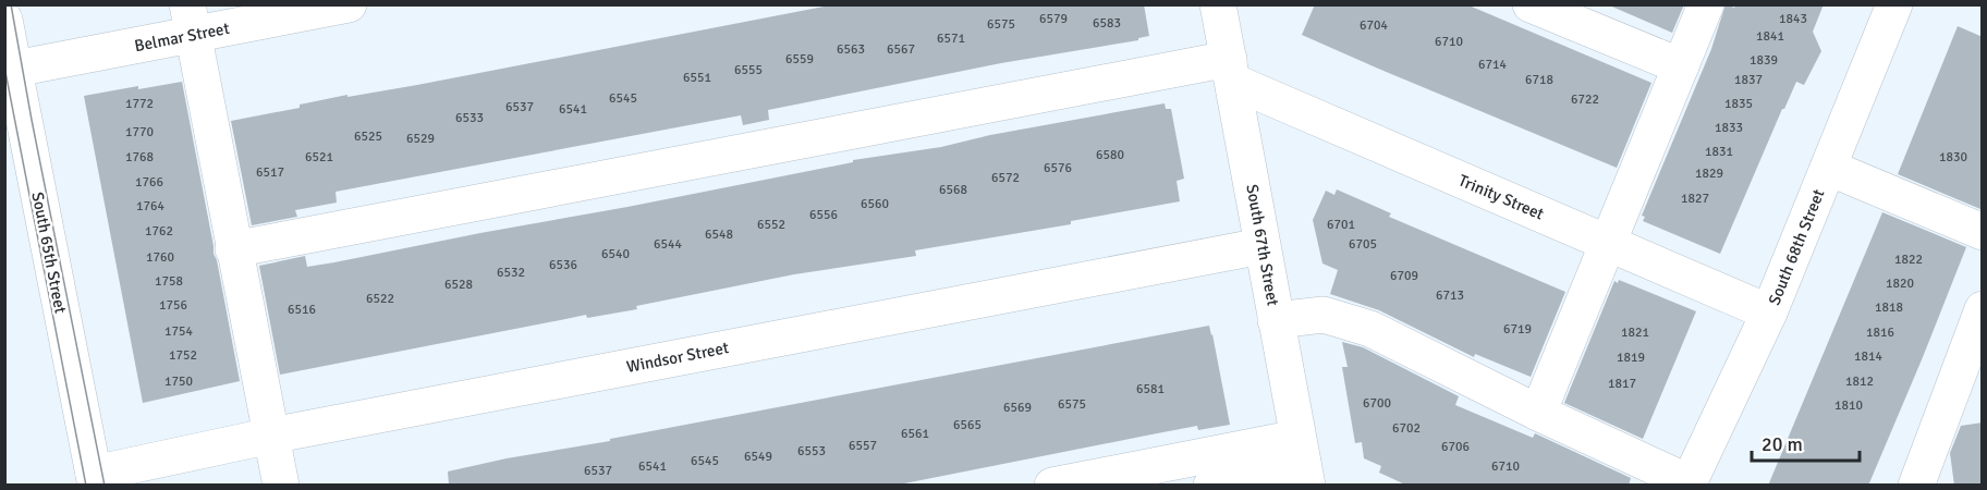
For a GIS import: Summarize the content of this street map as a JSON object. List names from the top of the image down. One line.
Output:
{"streets":{"street":["Belmar Street","Trinity Street","South 67th Street","South 68th Street","South 65th Street","Windsor Street"]},"crossings":[["Belmar Street","South 65th Street"],["Trinity Street","South 67th Street"],["Trinity Street","South 68th Street"],["South 67th Street","Windsor Street"],["South 65th Street","Windsor Street"]],"house_numbers":["6579","1843","6583","6575","6704","1841","6571","6710","6563","6567","6559","1839","6714","6555","6551","6718","1837","6545","6722","1772","1835","6537","6541","6533","1833","1770","6525","6529","1831","6580","1768","6521","1830","6576","6517","1829","6572","1766","6568","1827","6560","1764","6556","6552","6701","1762","6548","6544","6705","6540","1760","1822","6536","6532","6709","1758","1820","6528","6713","6522","1756","1818","6516","6719","1754","1821","1816","1752","1814","1819","1750","1812","1817","6581","6700","6575","1810","6569","6565","6702","6561","6557","6706","6553","6549","6545","6541","6710","6537"],"scale_bar":"20 m"}
